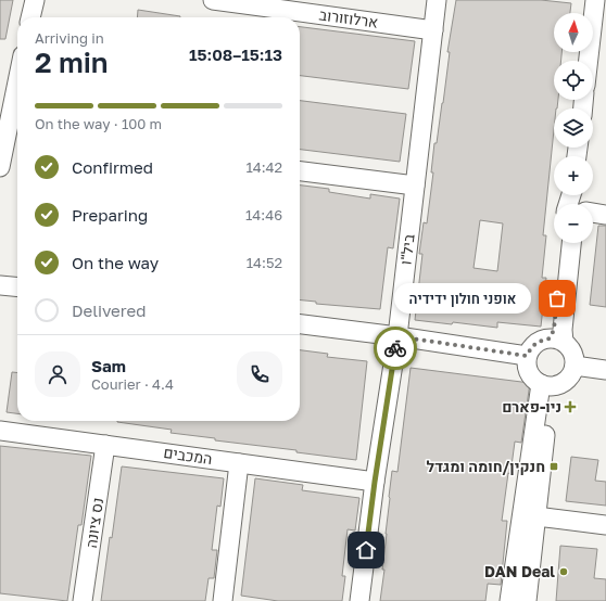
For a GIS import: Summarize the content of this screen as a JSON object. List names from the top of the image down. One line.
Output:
{"streets":{"street":["ארלוזורוב","ביל\"ו","המכבים","נס ציונה"]},"crossings":[["ארלוזורוב","ביל\"ו"],["ביל\"ו","המכבים"],["המכבים","נס ציונה"]],"places":{"other":["אופני חולון ידידיה","DAN Deal"],"health":["ניו-פארם"],"transit":["חנקין/חומה ומגדל"]},"north":"top","page":{"map_buttons":["+","−"],"heading":["2 min","Arriving in","15:08–15:13"],"panel":["Sam","Courier · 4.4"],"bar":"On the way · 100 m","list":[["Confirmed","14:42"],["Preparing","14:46"],["On the way","14:52"],"Delivered"],"bubble":"אופני חולון ידידיה"}}
